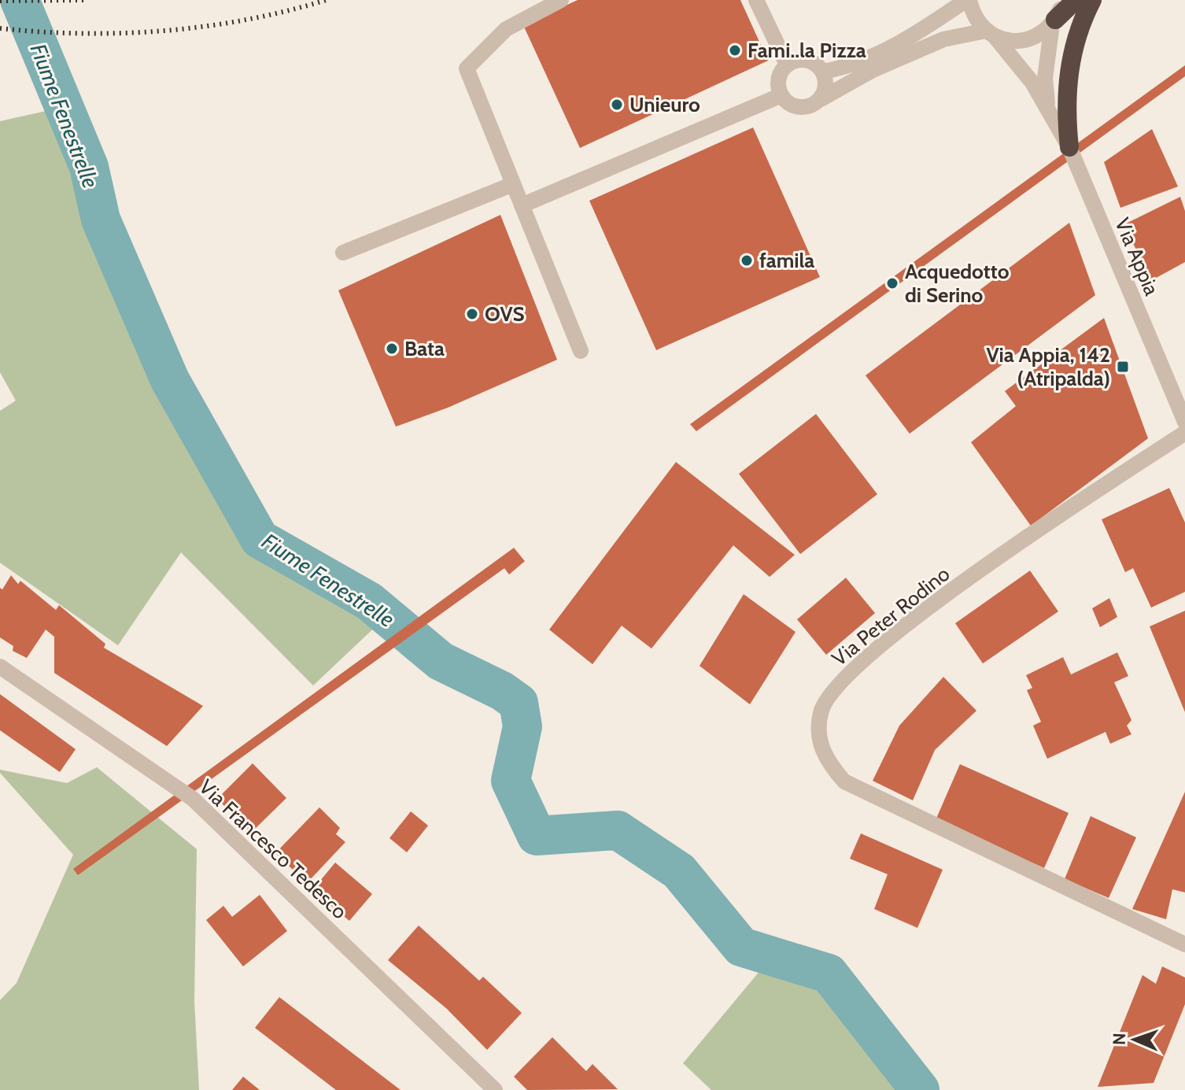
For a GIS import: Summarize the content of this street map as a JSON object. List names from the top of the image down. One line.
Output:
{"streets":{"street":["Via Appia","Via Peter Rodino","Via Francesco Tedesco"]},"water":["Fiume Fenestrelle"],"places":{"other":["Fami..la Pizza","Unieuro","famila","Acquedotto di Serino","OVS","Bata"],"transit":["Via Appia, 142 (Atripalda)"]},"north":"left"}
